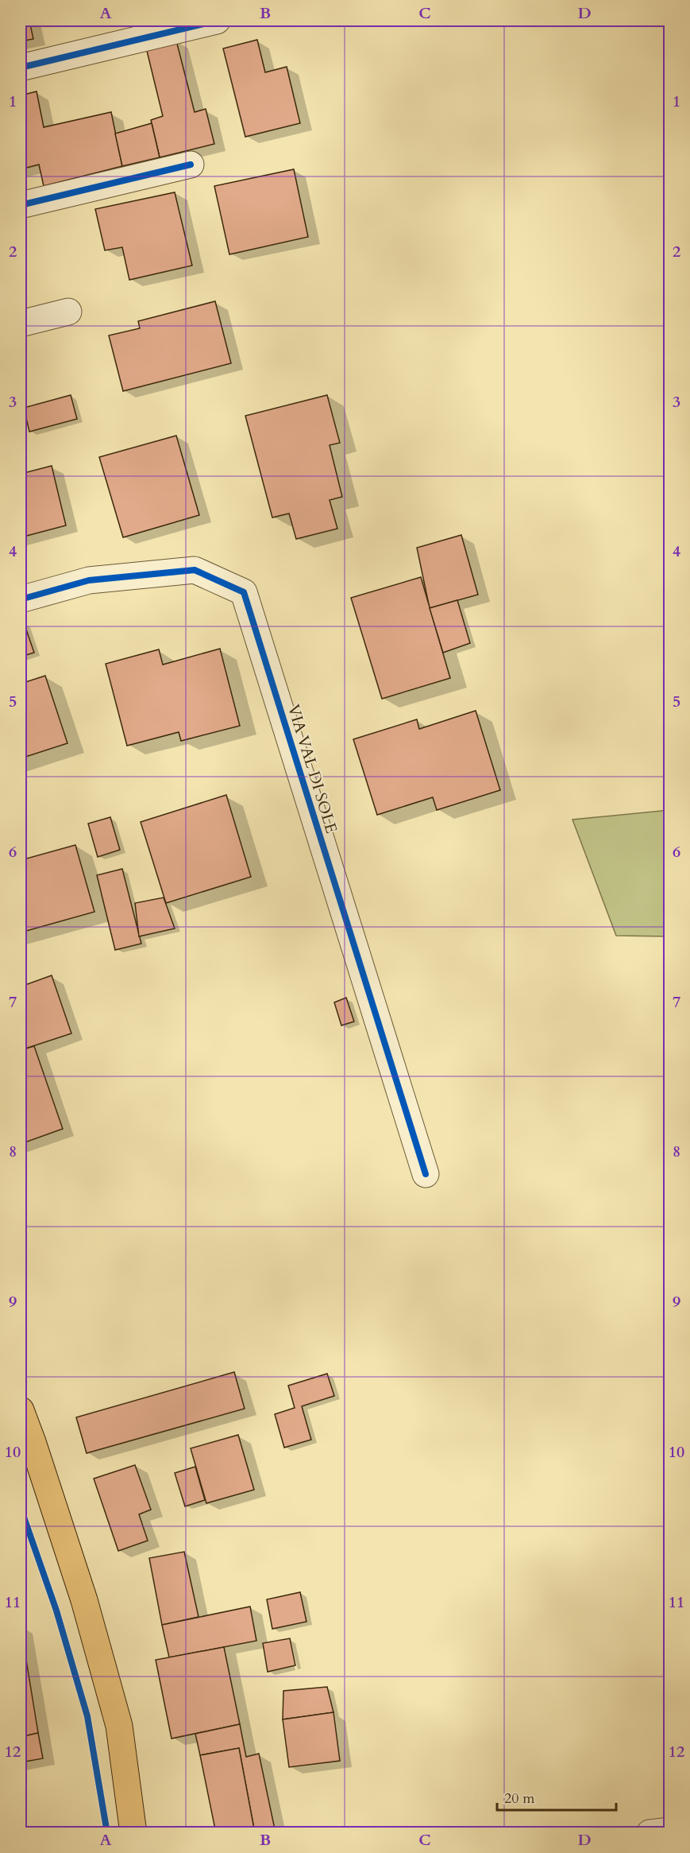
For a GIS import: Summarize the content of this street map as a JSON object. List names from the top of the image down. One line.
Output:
{"streets":{"street":["VIA VAL DI SOLE"]},"scale_bar":"20 m","grid":{"columns":["A","B","C","D"],"rows":["1","2","3","4","5","6","7","8","9","10","11","12"]}}
